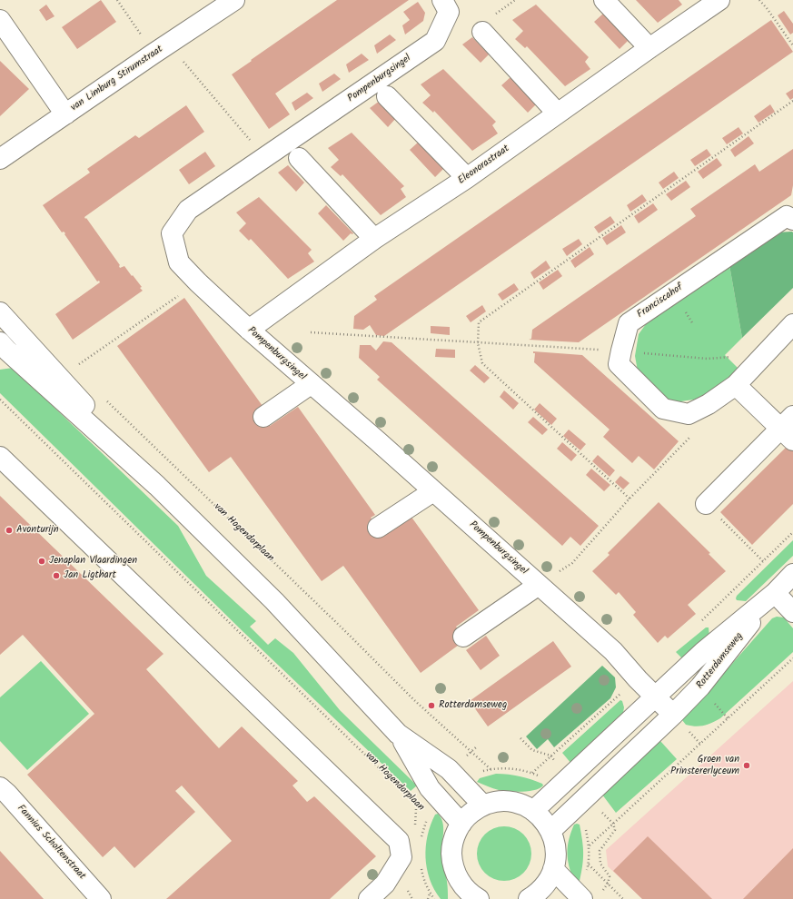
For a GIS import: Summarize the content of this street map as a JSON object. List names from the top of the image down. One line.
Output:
{"streets":{"street":["van Limburg Stirumstraat","Pompenburgsingel","Eleonorastraat","Franciscahof","van Hogendorplaan","Rotterdamseweg","Fannius Scholtenstraat"]},"crossings":[["Pompenburgsingel","Eleonorastraat"],["Pompenburgsingel","Rotterdamseweg"]],"places":["Avonturijn","Jenaplan Vlaardingen","Jan Ligthart","Rotterdamseweg","Groen van Prinstererlyceum"]}
